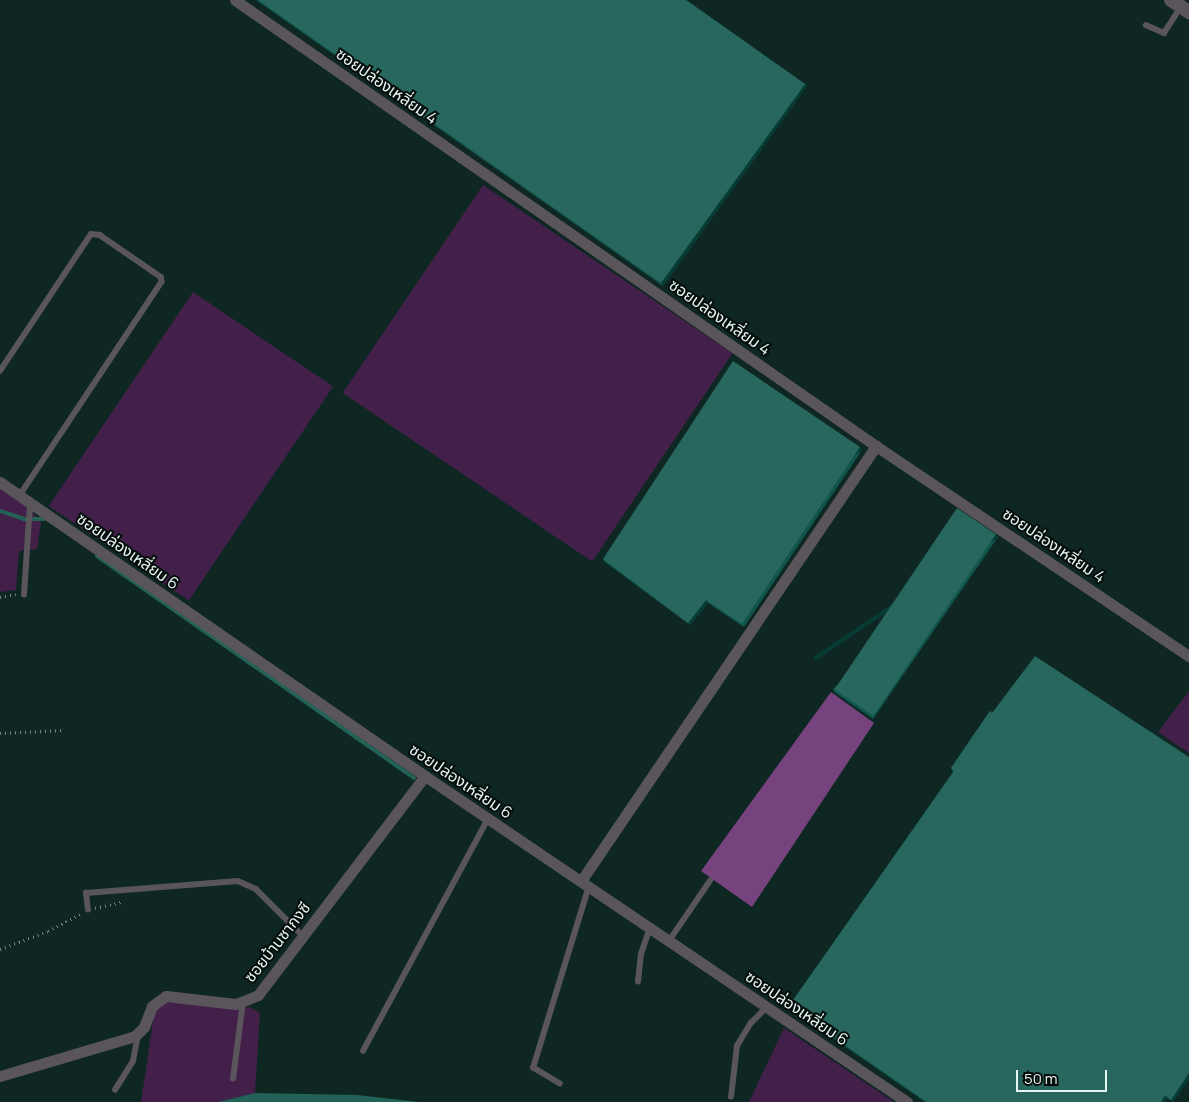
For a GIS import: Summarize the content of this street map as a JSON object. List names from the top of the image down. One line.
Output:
{"streets":{"street":["ซอยปล่องเหลี่ยม 4","ซอยปล่องเหลี่ยม 6","ซอยบ้านซากงซี"]},"crossings":[["ซอยปล่องเหลี่ยม 6","ซอยบ้านซากงซี"]],"scale_bar":"50 m"}
